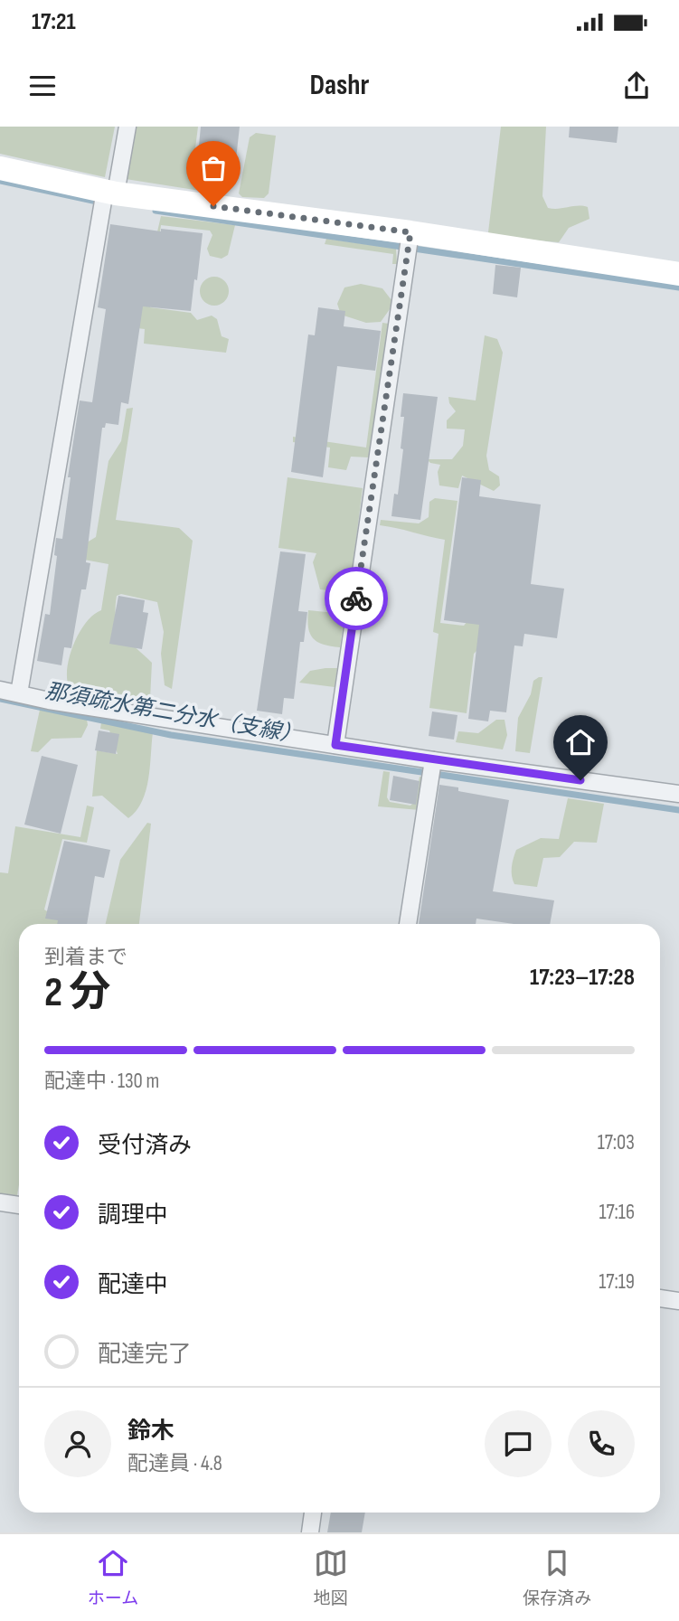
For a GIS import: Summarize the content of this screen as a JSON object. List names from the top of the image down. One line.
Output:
{"water":["那須疏水第二分水（支線）"],"page":{"status":"17:21","header":"Dashr","heading":["2 分","到着まで","17:23–17:28"],"panel":["鈴木","配達員 · 4.8"],"bar":"配達中 · 130 m","list":[["受付済み","17:03"],["調理中","17:16"],["配達中","17:19"],"配達完了"],"tabs":["ホーム","地図","保存済み"]}}
